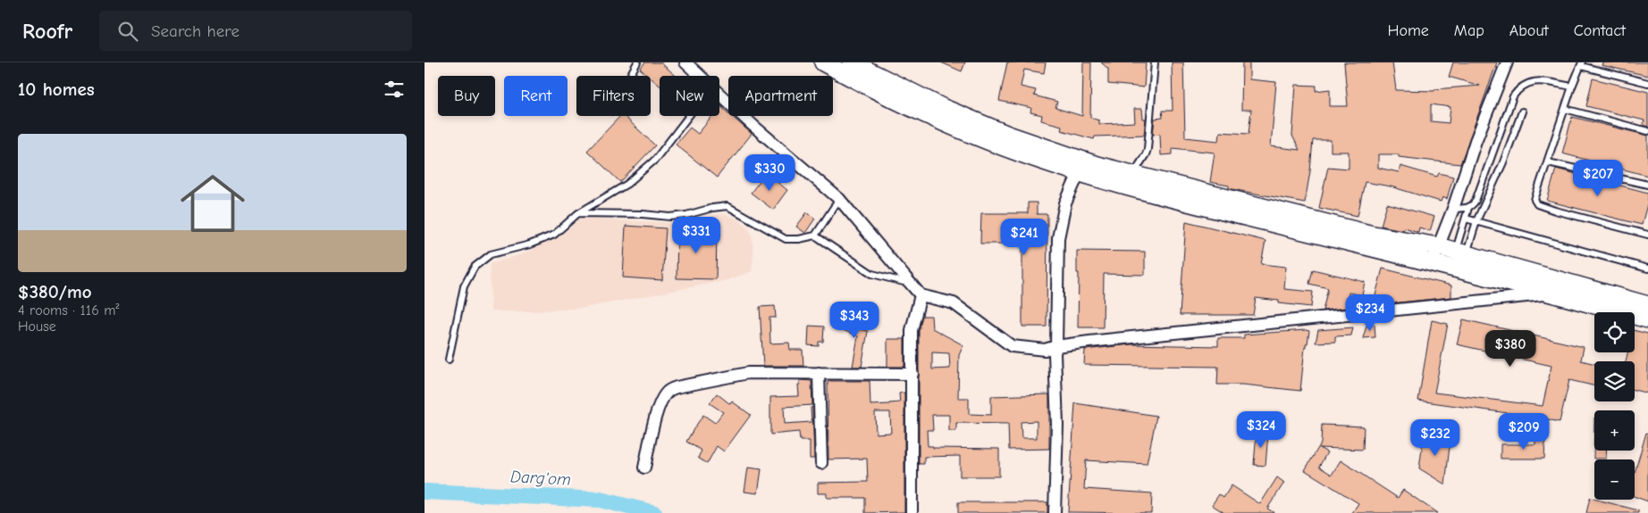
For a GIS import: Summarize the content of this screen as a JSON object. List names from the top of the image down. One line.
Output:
{"water":["Darg'om"],"page":{"header":"Roofr","search":"Search here","nav":["Home","Map","About","Contact"],"heading":"10 homes","chip":["Buy","Rent","Filters","New","Apartment"],"list":[{"name":"$380/mo","note":"4 rooms · 116 m² · House"}],"price":["$330","$207","$331","$241","$234","$343","$380","$324","$209","$232"],"map_buttons":["+","−"]}}
